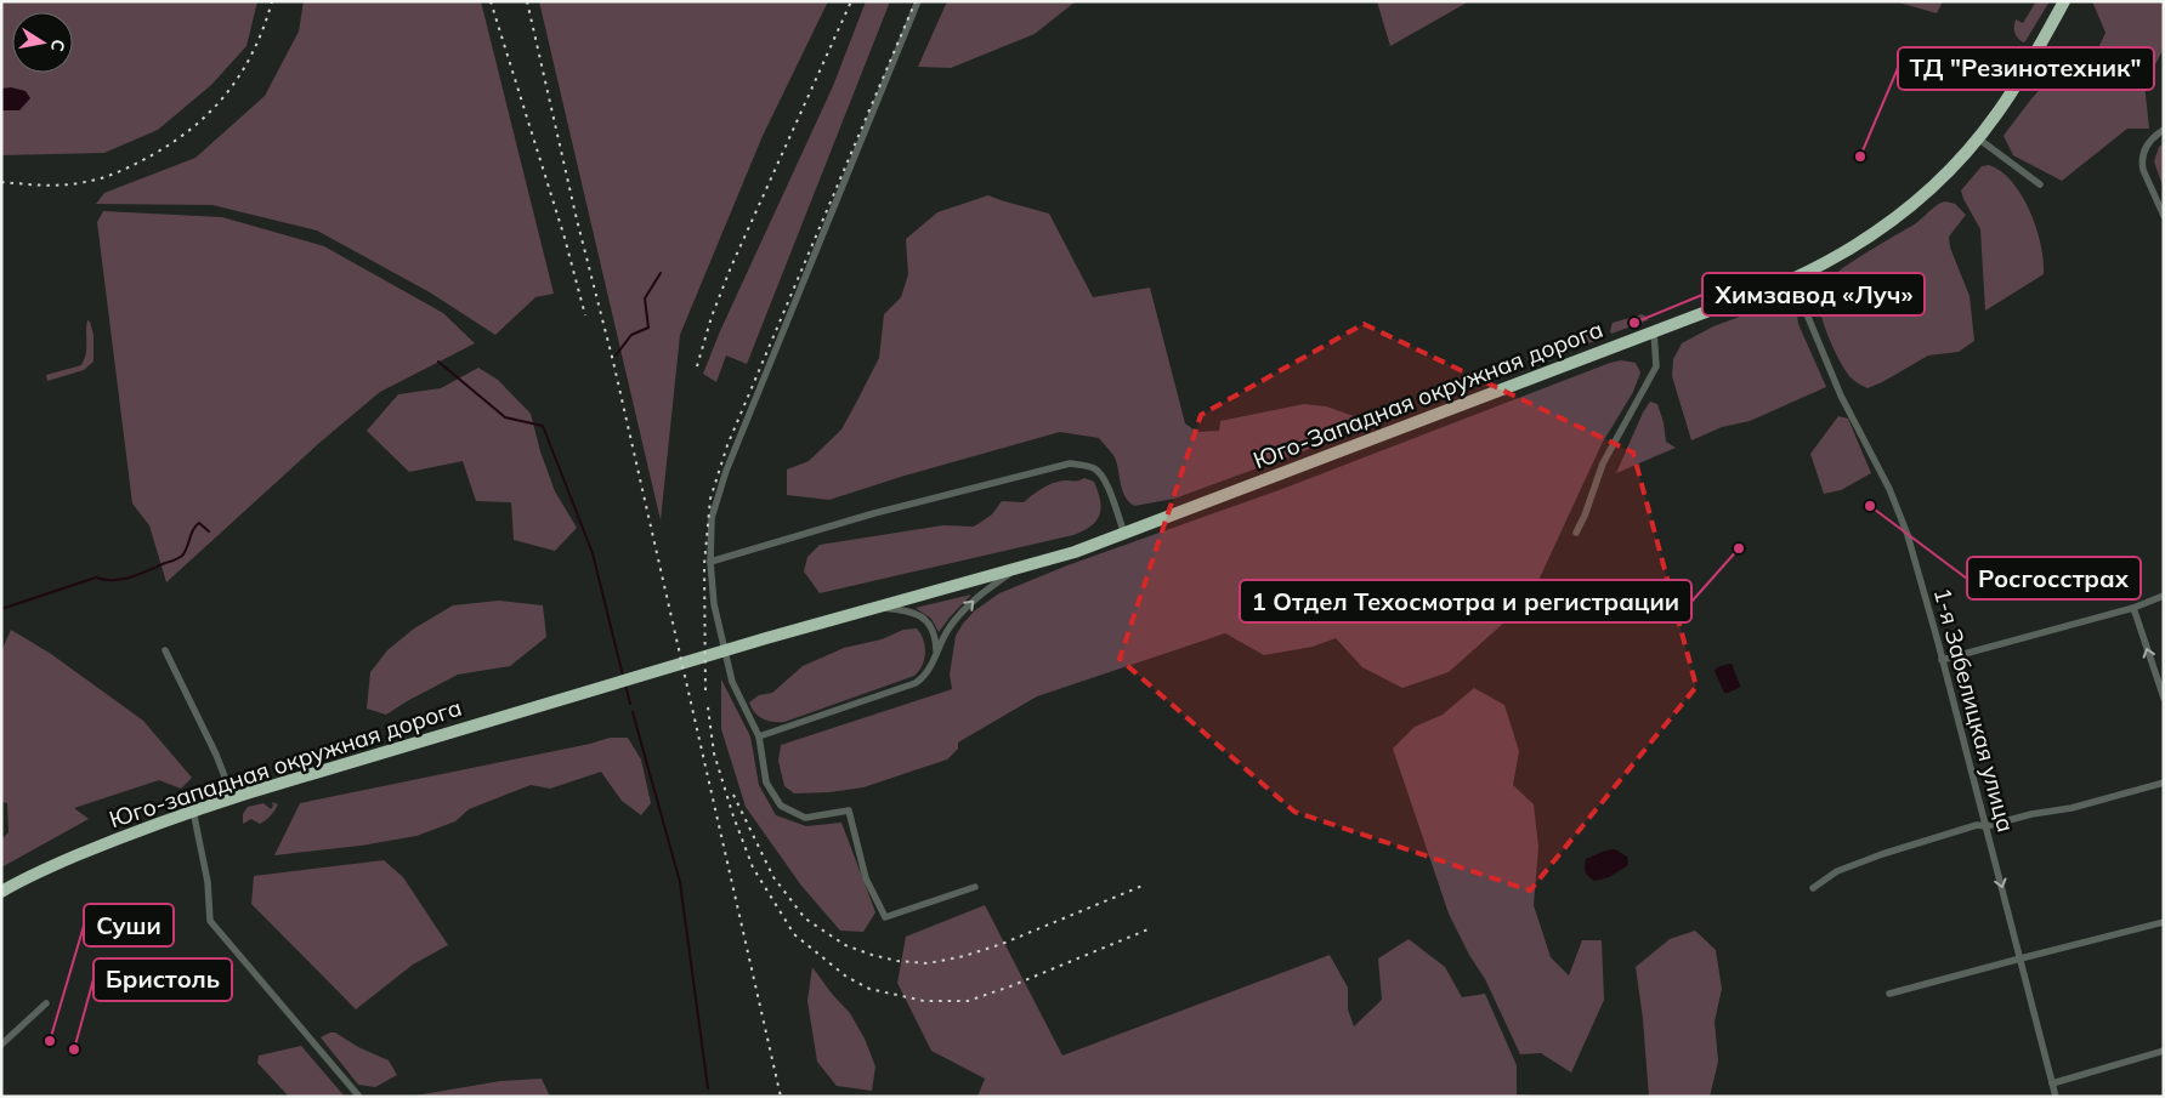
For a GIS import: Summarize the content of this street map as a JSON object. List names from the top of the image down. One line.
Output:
{"streets":{"highway":["Юго-Западная окружная дорога","Юго-западная окружная дорога"],"street":["1-я Забелицкая улица"]},"crossings":[["Юго-Западная окружная дорога","1-я Забелицкая улица"],["Юго-Западная окружная дорога","Юго-западная окружная дорога"]],"places":["ТД \"Резинотехник\"","Химзавод «Луч»","Росгосстрах","1 Отдел Техосмотра и регистрации","Суши","Бристоль"],"north":"right"}
